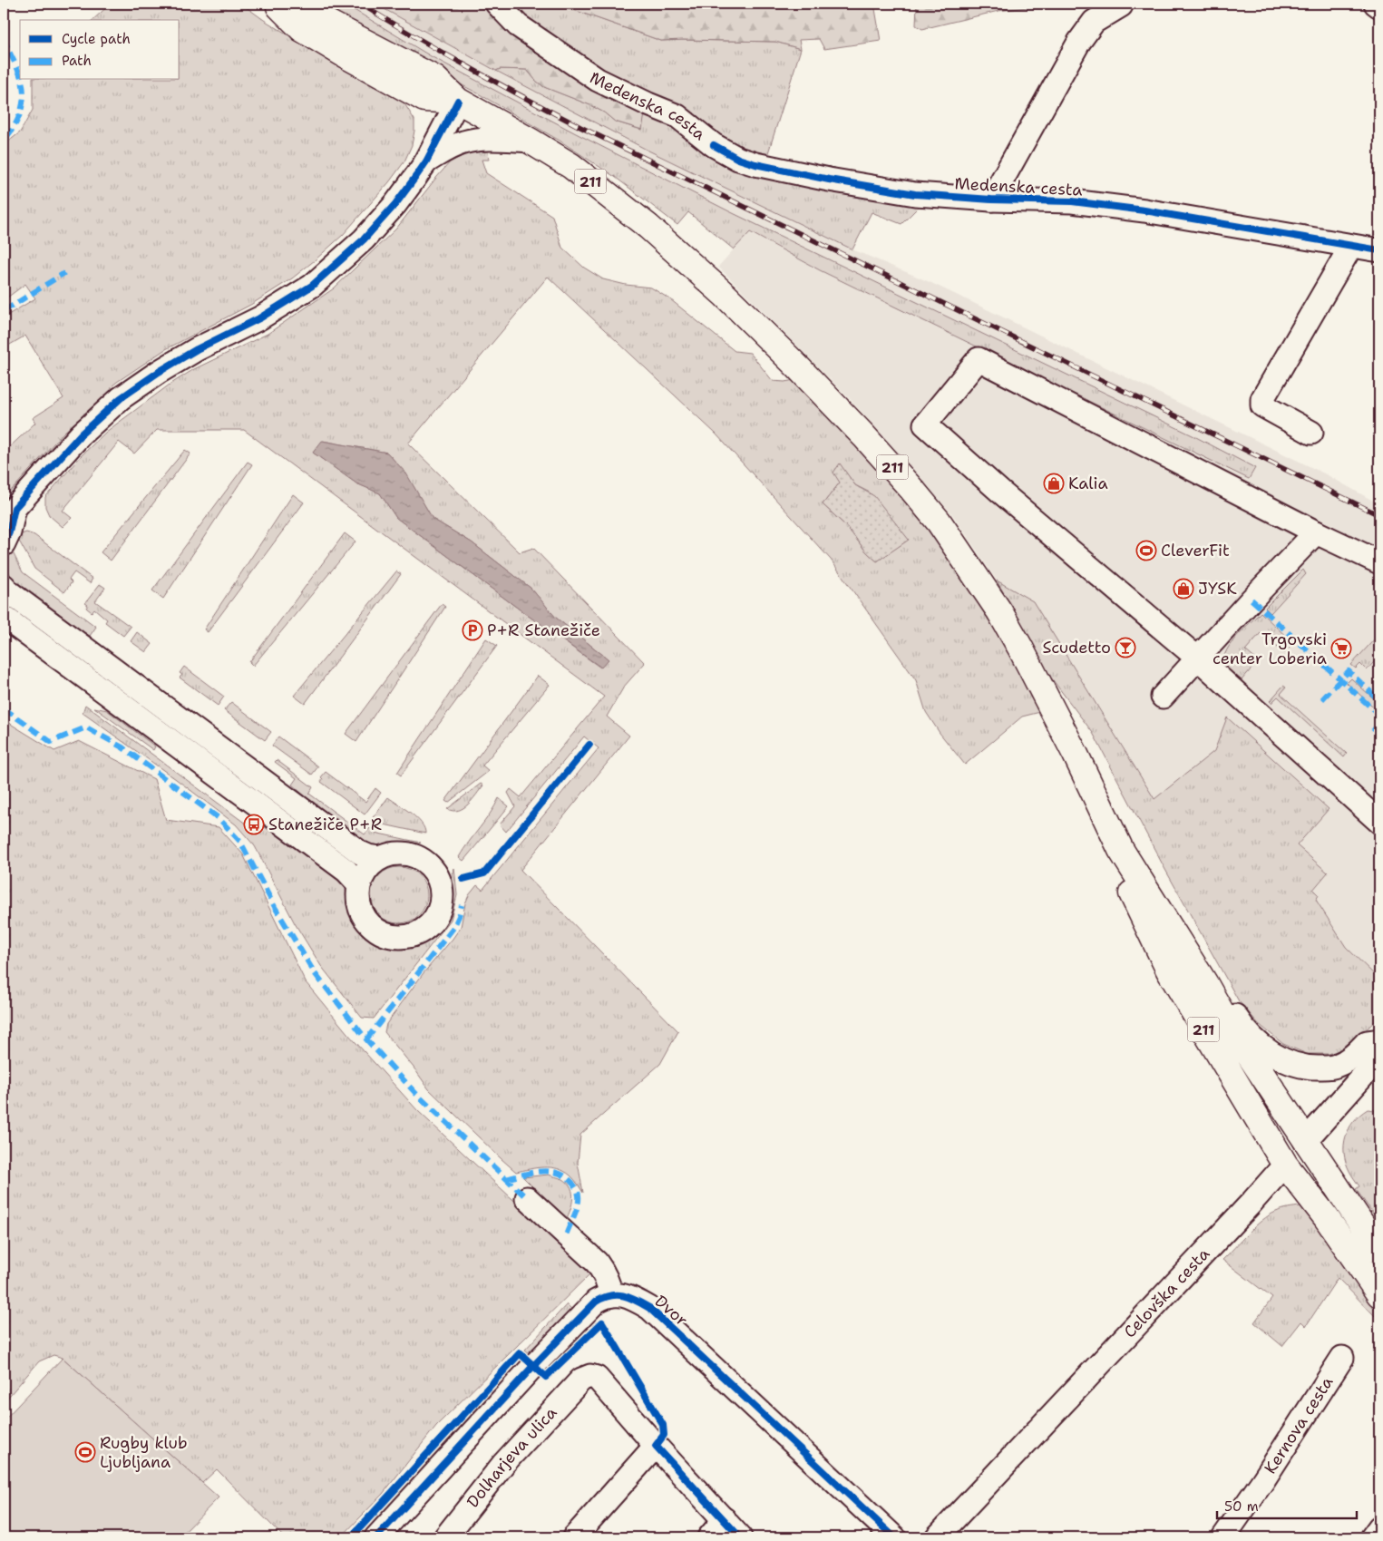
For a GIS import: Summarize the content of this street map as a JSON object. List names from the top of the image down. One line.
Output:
{"streets":{"main road":["211"],"street":["Medenska cesta","Celovška cesta","Dvor","Kernova cesta","Dolharjeva ulica"]},"crossings":[["211","Celovška cesta"]],"places":{"shop":["Kalia","JYSK"],"sports":["CleverFit","Rugby klub Ljubljana"],"parking":["P+R Stanežiče"],"bar":["Scudetto"],"supermarket":["Trgovski center Loberia"],"bus stop":["Stanežiče P+R"]},"legend":["Cycle path","Path"],"scale_bar":"50 m"}
